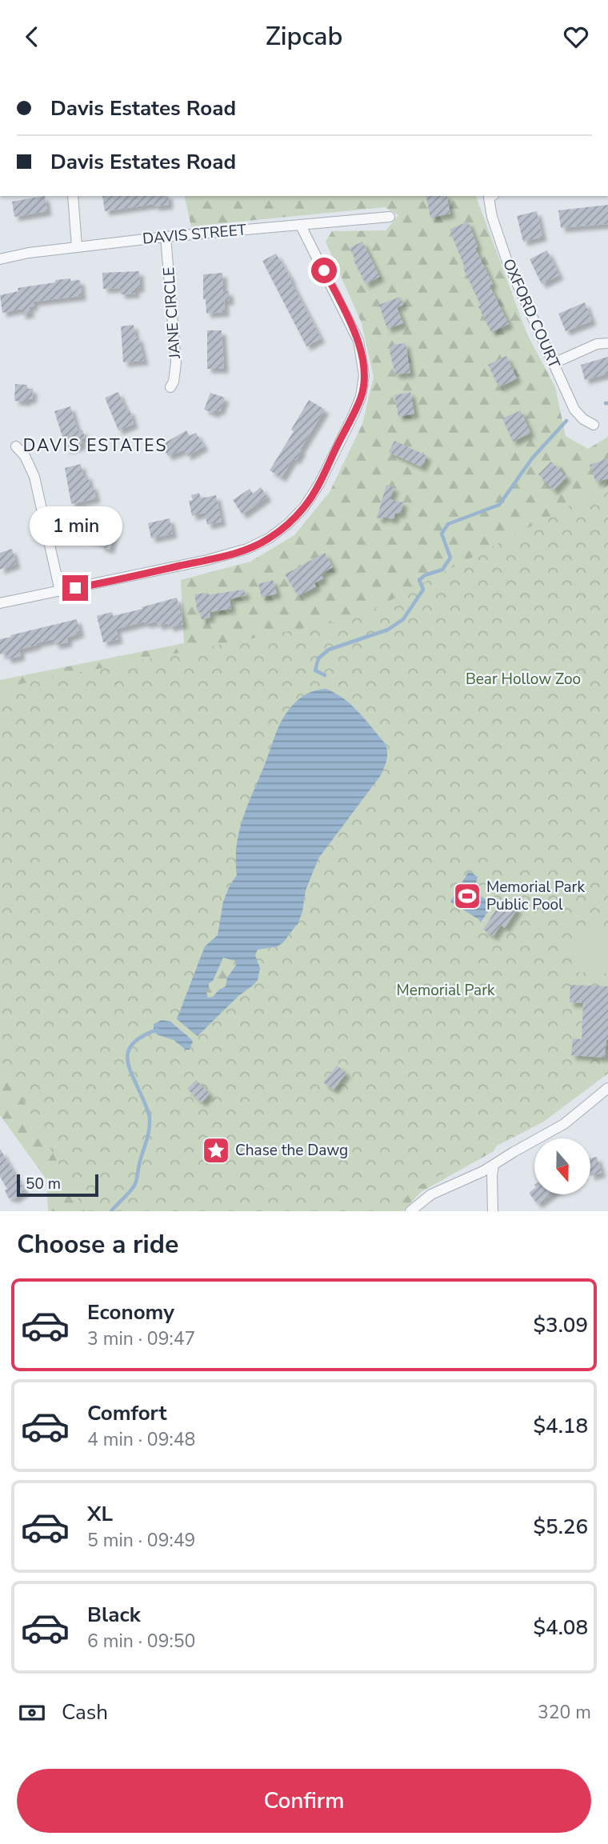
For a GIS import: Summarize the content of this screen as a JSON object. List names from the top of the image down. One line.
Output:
{"streets":{"street":["DAVIS STREET","JANE CIRCLE","OXFORD COURT"]},"crossings":[["DAVIS STREET","JANE CIRCLE"]],"districts":["DAVIS ESTATES"],"parks":["Bear Hollow Zoo","Memorial Park"],"places":{"sports":["Memorial Park Public Pool"],"place":["Chase the Dawg"]},"scale_bar":"50 m","north":"bottom","page":{"header":"Zipcab","banner":["Davis Estates Road","Davis Estates Road"],"bubble":"1 min","scale":"50 m","heading":"Choose a ride","list":[{"name":"Economy","note":"3 min · 09:47","value":"$3.09"},{"name":"Comfort","note":"4 min · 09:48","value":"$4.18"},{"name":"XL","note":"5 min · 09:49","value":"$5.26"},{"name":"Black","note":"6 min · 09:50","value":"$4.08"}],"pay":["Cash","320 m"],"buttons":"Confirm"}}
